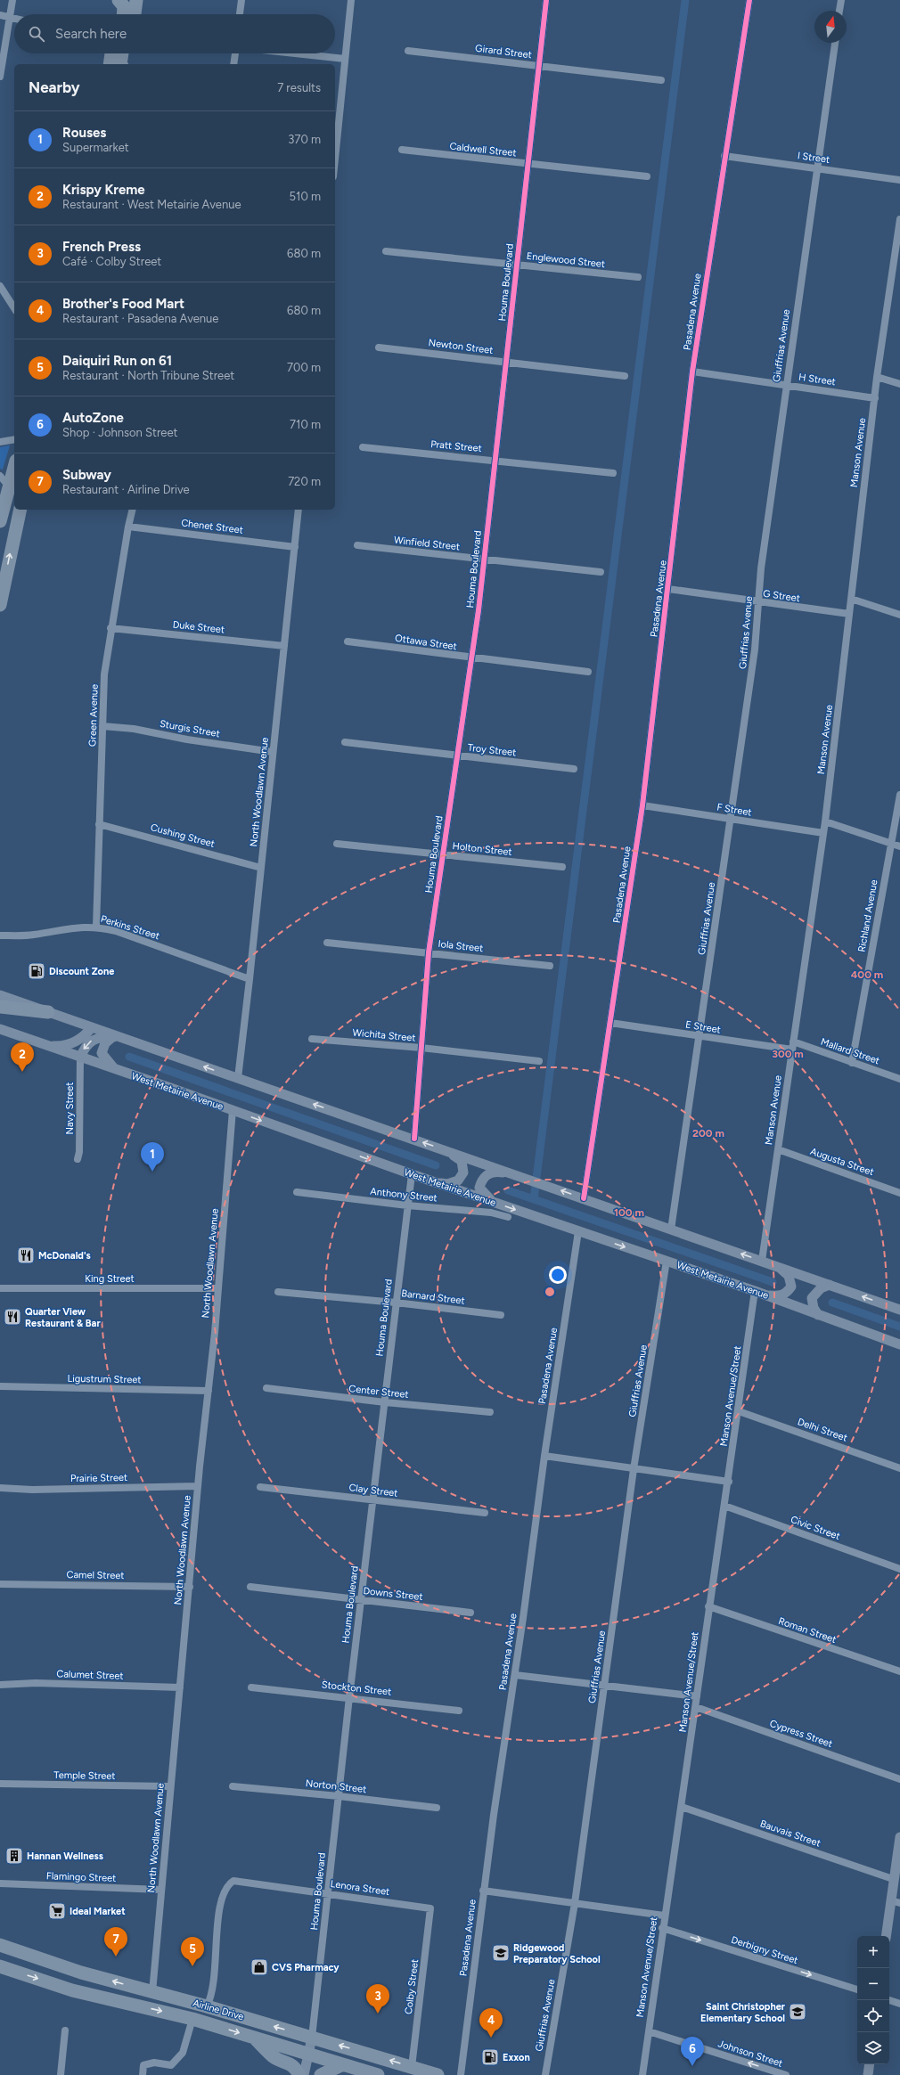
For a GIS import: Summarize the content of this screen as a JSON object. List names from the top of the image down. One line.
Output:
{"streets":{"highway":["Airline Drive"],"main road":["West Metairie Avenue"],"street":["Girard Street","Caldwell Street","I Street","Englewood Street","Houma Boulevard","Pasadena Avenue","Giuffrias Avenue","Newton Street","H Street","Pratt Street","Manson Avenue","Chenet Street","Winfield Street","G Street","Duke Street","Ottawa Street","Green Avenue","Sturgis Street","Troy Street","North Woodlawn Avenue","F Street","Cushing Street","Holton Street","Richland Avenue","Perkins Street","Iola Street","E Street","Wichita Street","Mallard Street","Navy Street","Augusta Street","Anthony Street","King Street","Barnard Street","Ligustrum Street","Center Street","Manson Avenue/Street","Delhi Street","Prairie Street","Clay Street","Civic Street","Camel Street","Downs Street","Roman Street","Calumet Street","Stockton Street","Cypress Street","Temple Street","Norton Street","Bauvais Street","Flamingo Street","Lenora Street","Derbigny Street","Colby Street","Johnson Street"]},"crossings":[["Girard Street","Houma Boulevard"],["Caldwell Street","Houma Boulevard"],["I Street","Pasadena Avenue"],["I Street","Giuffrias Avenue"],["Englewood Street","Houma Boulevard"],["Houma Boulevard","Newton Street"],["Houma Boulevard","Pratt Street"],["Houma Boulevard","Winfield Street"],["Houma Boulevard","Ottawa Street"],["Houma Boulevard","Troy Street"],["Houma Boulevard","Holton Street"],["Houma Boulevard","Iola Street"],["Houma Boulevard","Wichita Street"],["Houma Boulevard","West Metairie Avenue"],["Houma Boulevard","Anthony Street"],["Houma Boulevard","Barnard Street"],["Houma Boulevard","Center Street"],["Houma Boulevard","Clay Street"],["Houma Boulevard","Downs Street"],["Houma Boulevard","Stockton Street"],["Houma Boulevard","Norton Street"],["Houma Boulevard","Lenora Street"],["Houma Boulevard","Airline Drive"],["Pasadena Avenue","H Street"],["Pasadena Avenue","G Street"],["Pasadena Avenue","F Street"],["Pasadena Avenue","E Street"],["Pasadena Avenue","West Metairie Avenue"],["Giuffrias Avenue","H Street"],["Giuffrias Avenue","G Street"],["Giuffrias Avenue","F Street"],["Giuffrias Avenue","E Street"],["Giuffrias Avenue","West Metairie Avenue"],["H Street","Manson Avenue"],["Manson Avenue","G Street"],["Manson Avenue","F Street"],["Manson Avenue","E Street"],["Manson Avenue","Mallard Street"],["Manson Avenue","Augusta Street"],["Chenet Street","Green Avenue"],["Chenet Street","North Woodlawn Avenue"],["Duke Street","Green Avenue"],["Duke Street","North Woodlawn Avenue"],["Green Avenue","Sturgis Street"],["Green Avenue","Cushing Street"],["Green Avenue","Perkins Street"],["Sturgis Street","North Woodlawn Avenue"],["North Woodlawn Avenue","Cushing Street"],["North Woodlawn Avenue","Perkins Street"],["North Woodlawn Avenue","West Metairie Avenue"],["North Woodlawn Avenue","King Street"],["North Woodlawn Avenue","Ligustrum Street"],["North Woodlawn Avenue","Prairie Street"],["North Woodlawn Avenue","Camel Street"],["North Woodlawn Avenue","Calumet Street"],["North Woodlawn Avenue","Temple Street"],["North Woodlawn Avenue","Flamingo Street"],["North Woodlawn Avenue","Airline Drive"],["Richland Avenue","Mallard Street"],["West Metairie Avenue","Navy Street"],["West Metairie Avenue","Manson Avenue/Street"],["Manson Avenue/Street","Delhi Street"],["Manson Avenue/Street","Civic Street"],["Manson Avenue/Street","Roman Street"],["Manson Avenue/Street","Cypress Street"],["Manson Avenue/Street","Bauvais Street"],["Manson Avenue/Street","Derbigny Street"],["Manson Avenue/Street","Johnson Street"],["Lenora Street","Colby Street"],["Lenora Street","Airline Drive"],["Colby Street","Airline Drive"]],"one_way":["Derbigny Street","Johnson Street"],"places":{"fuel station":["Discount Zone","Exxon"],"restaurant":["McDonald's","Quarter View Restaurant & Bar"],"building":["Hannan Wellness"],"supermarket":["Ideal Market"],"school or university":["Ridgewood Preparatory School","Saint Christopher Elementary School"],"shop":["CVS Pharmacy"]},"north":"top","page":{"search":"Search here","heading":["Nearby","7 results"],"list":[{"mark":"1","name":"Rouses","note":"Supermarket","value":"370 m"},{"mark":"2","name":"Krispy Kreme","note":"Restaurant · West Metairie Avenue","value":"510 m"},{"mark":"3","name":"French Press","note":"Café · Colby Street","value":"680 m"},{"mark":"4","name":"Brother's Food Mart","note":"Restaurant · Pasadena Avenue","value":"680 m"},{"mark":"5","name":"Daiquiri Run on 61","note":"Restaurant · North Tribune Street","value":"700 m"},{"mark":"6","name":"AutoZone","note":"Shop · Johnson Street","value":"710 m"},{"mark":"7","name":"Subway","note":"Restaurant · Airline Drive","value":"720 m"}],"pins":["2","1","7","5","3","4","6"],"map_buttons":["+","−"]},"rings":["400 m","300 m","200 m","100 m"]}
